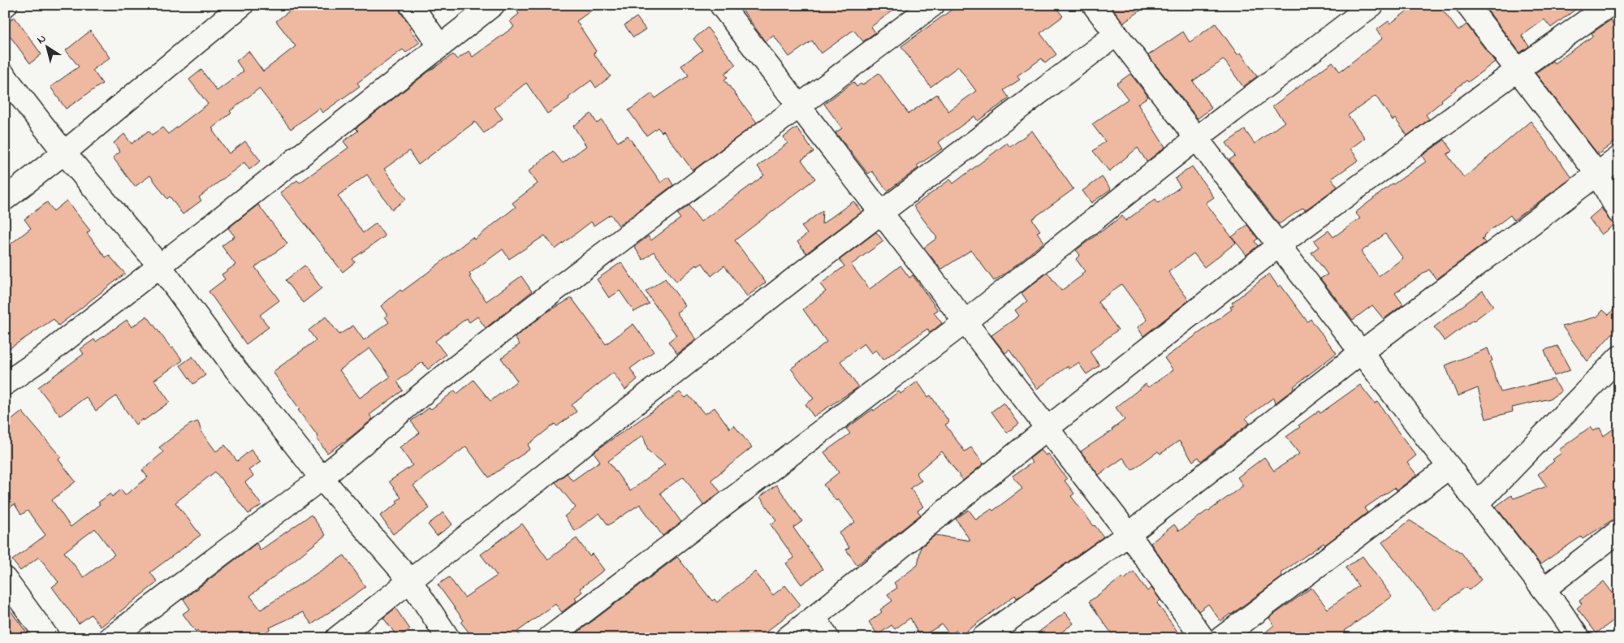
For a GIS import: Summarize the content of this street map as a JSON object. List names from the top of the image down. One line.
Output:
{"north":"top left"}
